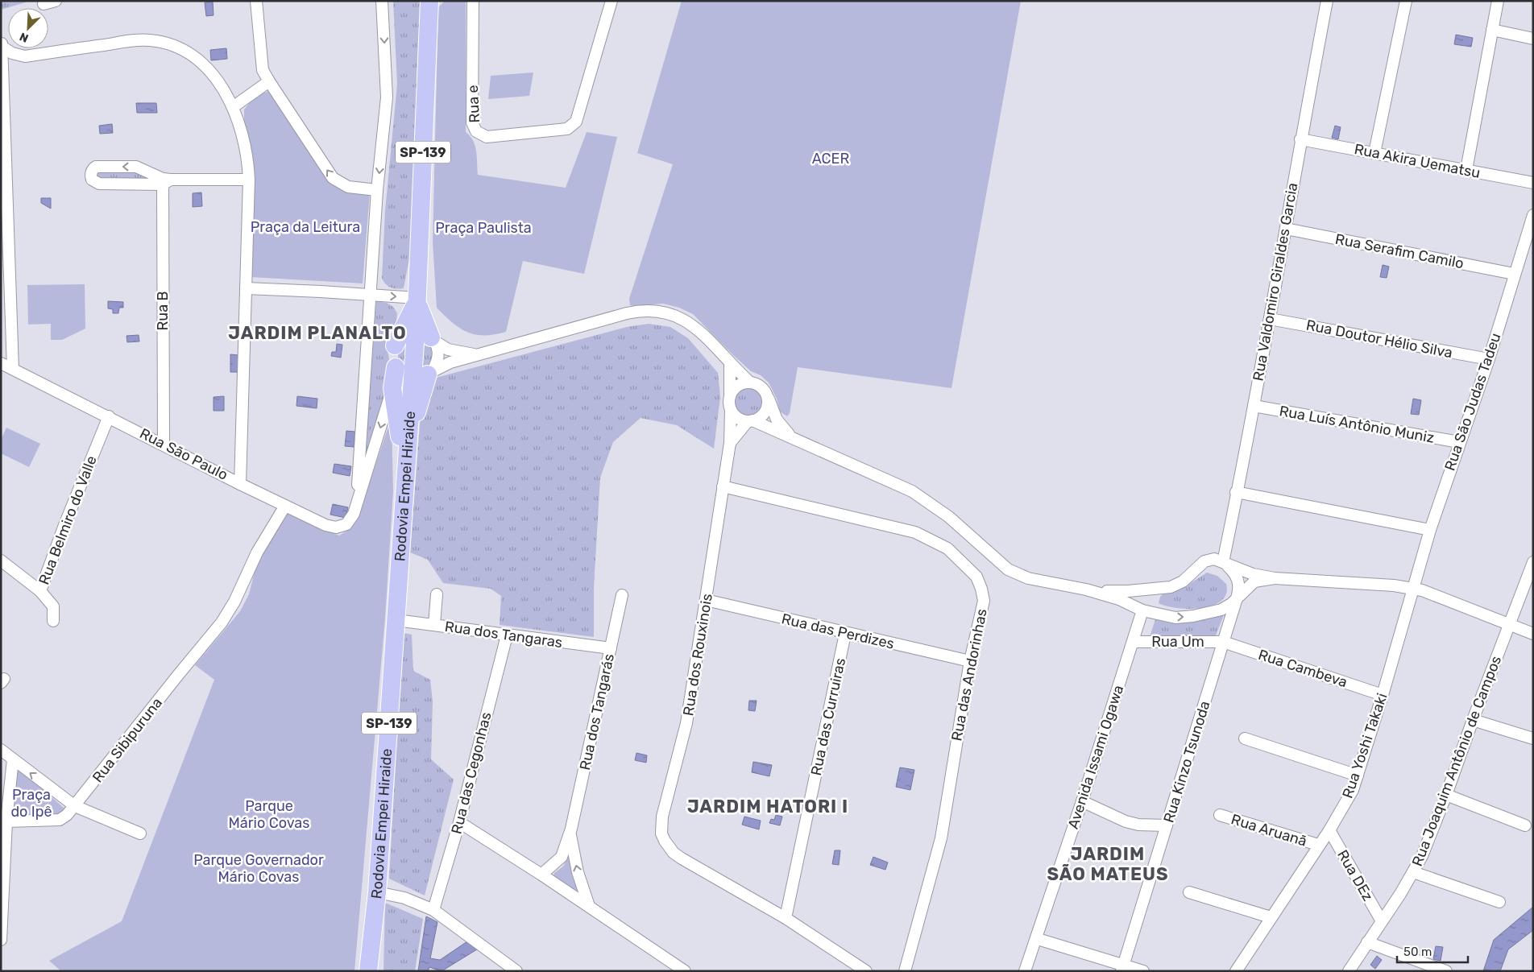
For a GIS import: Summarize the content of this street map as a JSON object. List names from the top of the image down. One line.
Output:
{"streets":{"main road":["SP-139","Rodovia Empei Hiraide"],"street":["Rua e","Rua Akira Uematsu","Rua Serafim Camilo","Rua Valdomiro Giraldes Garcia","Rua B","Rua Doutor Hélio Silva","Rua São Judas Tadeu","Rua Luís Antônio Muniz","Rua São Paulo","Rua Belmiro do Valle","Rua das Perdizes","Rua dos Tangaras","Rua Um","Rua dos Rouxinois","Rua Cambeva","Rua das Andorinhas","Rua dos Tangarás","Rua das Curruiras","Rua Sibipuruna","Rua Yoshi Takaki","Avenida Issami Ogawa","Rua Joaquim Antônio de Campos","Rua Kinzo Tsunoda","Rua das Cegonhas","Rua Aruanã","Rua DEz"]},"crossings":[["Rua Akira Uematsu","Rua Valdomiro Giraldes Garcia"],["Rua Serafim Camilo","Rua Valdomiro Giraldes Garcia"],["Rua Serafim Camilo","Rua São Judas Tadeu"],["Rua Valdomiro Giraldes Garcia","Rua Doutor Hélio Silva"],["Rua Valdomiro Giraldes Garcia","Rua Luís Antônio Muniz"],["Rua B","Rua São Paulo"],["Rua Doutor Hélio Silva","Rua São Judas Tadeu"],["Rua São Judas Tadeu","Rua Luís Antônio Muniz"],["Rua São Judas Tadeu","Rua Yoshi Takaki"],["Rua São Paulo","Rua Belmiro do Valle"],["Rua São Paulo","Rua Sibipuruna"],["Rodovia Empei Hiraide","Rua dos Tangaras"],["Rua das Perdizes","Rua dos Rouxinois"],["Rua das Perdizes","Rua das Andorinhas"],["Rua das Perdizes","Rua das Curruiras"],["Rua dos Tangaras","Rua dos Tangarás"],["Rua dos Tangaras","Rua das Cegonhas"],["Rua Um","Rua Cambeva"],["Rua Um","Avenida Issami Ogawa"],["Rua Um","Rua Kinzo Tsunoda"],["Rua dos Rouxinois","Rua das Andorinhas"],["Rua dos Rouxinois","Rua das Curruiras"],["Rua Cambeva","Rua Yoshi Takaki"],["Rua Cambeva","Rua Kinzo Tsunoda"],["Rua Yoshi Takaki","Rua Aruanã"],["Rua Yoshi Takaki","Rua DEz"],["Rua Joaquim Antônio de Campos","Rua DEz"]],"districts":["JARDIM PLANALTO","JARDIM HATORI I","JARDIM SÃO MATEUS"],"parks":["ACER","Praça da Leitura","Praça Paulista","Praça do Ipê","Parque Mário Covas","Parque Governador Mário Covas"],"scale_bar":"50 m","north":"bottom left"}
